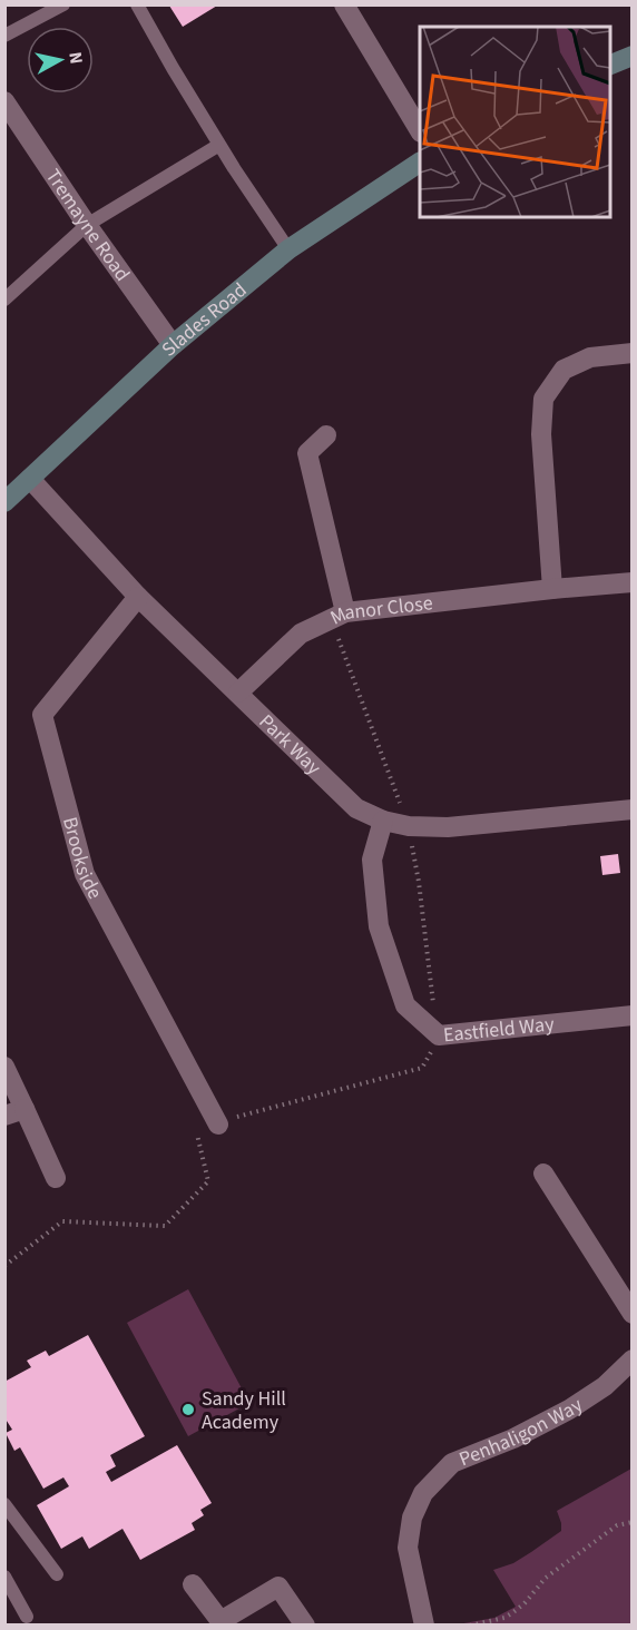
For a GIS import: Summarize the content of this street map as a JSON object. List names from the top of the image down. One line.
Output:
{"streets":{"street":["Tremayne Road","Slades Road","Manor Close","Park Way","Brookside","Eastfield Way","Penhaligon Way"]},"crossings":[["Tremayne Road","Slades Road"],["Slades Road","Park Way"],["Manor Close","Park Way"],["Park Way","Brookside"],["Park Way","Eastfield Way"]],"places":["Sandy Hill Academy"],"north":"right"}
